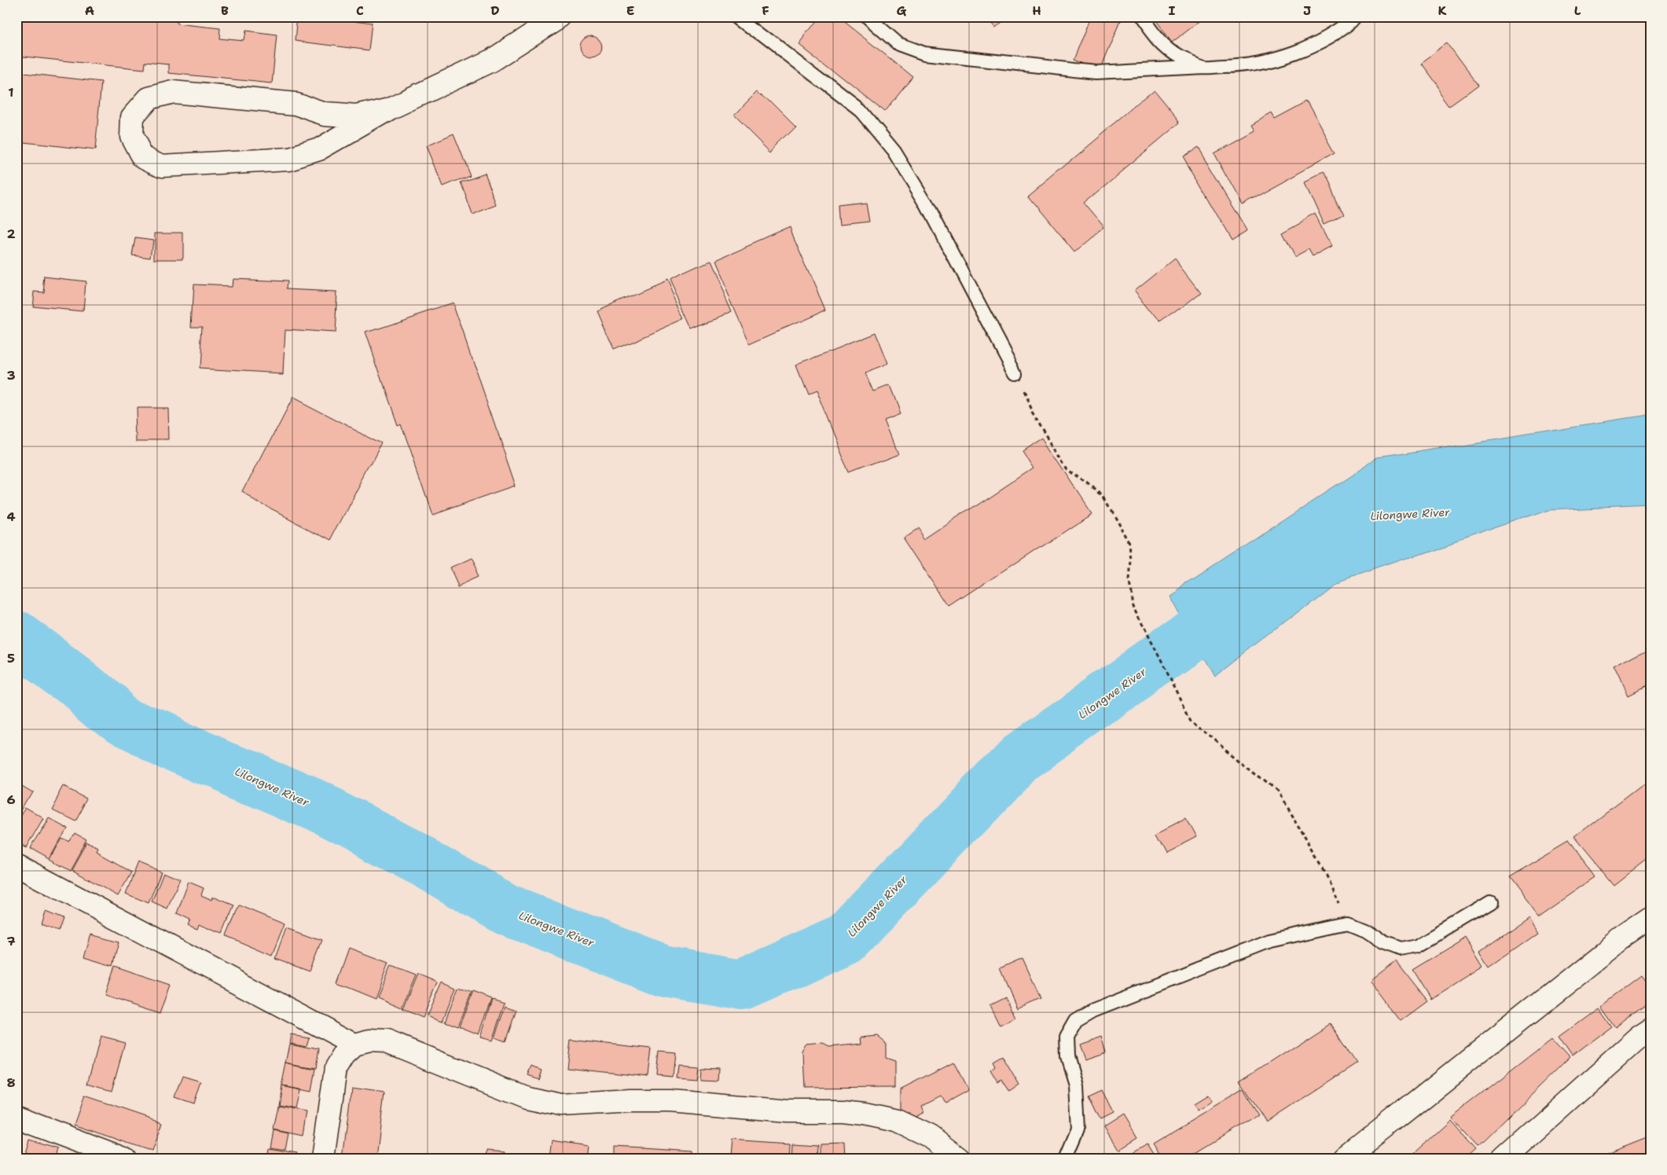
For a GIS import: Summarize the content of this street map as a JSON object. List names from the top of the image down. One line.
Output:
{"water":["Lilongwe River"],"grid":{"columns":["A","B","C","D","E","F","G","H","I","J","K","L"],"rows":["1","2","3","4","5","6","7","8"]}}
